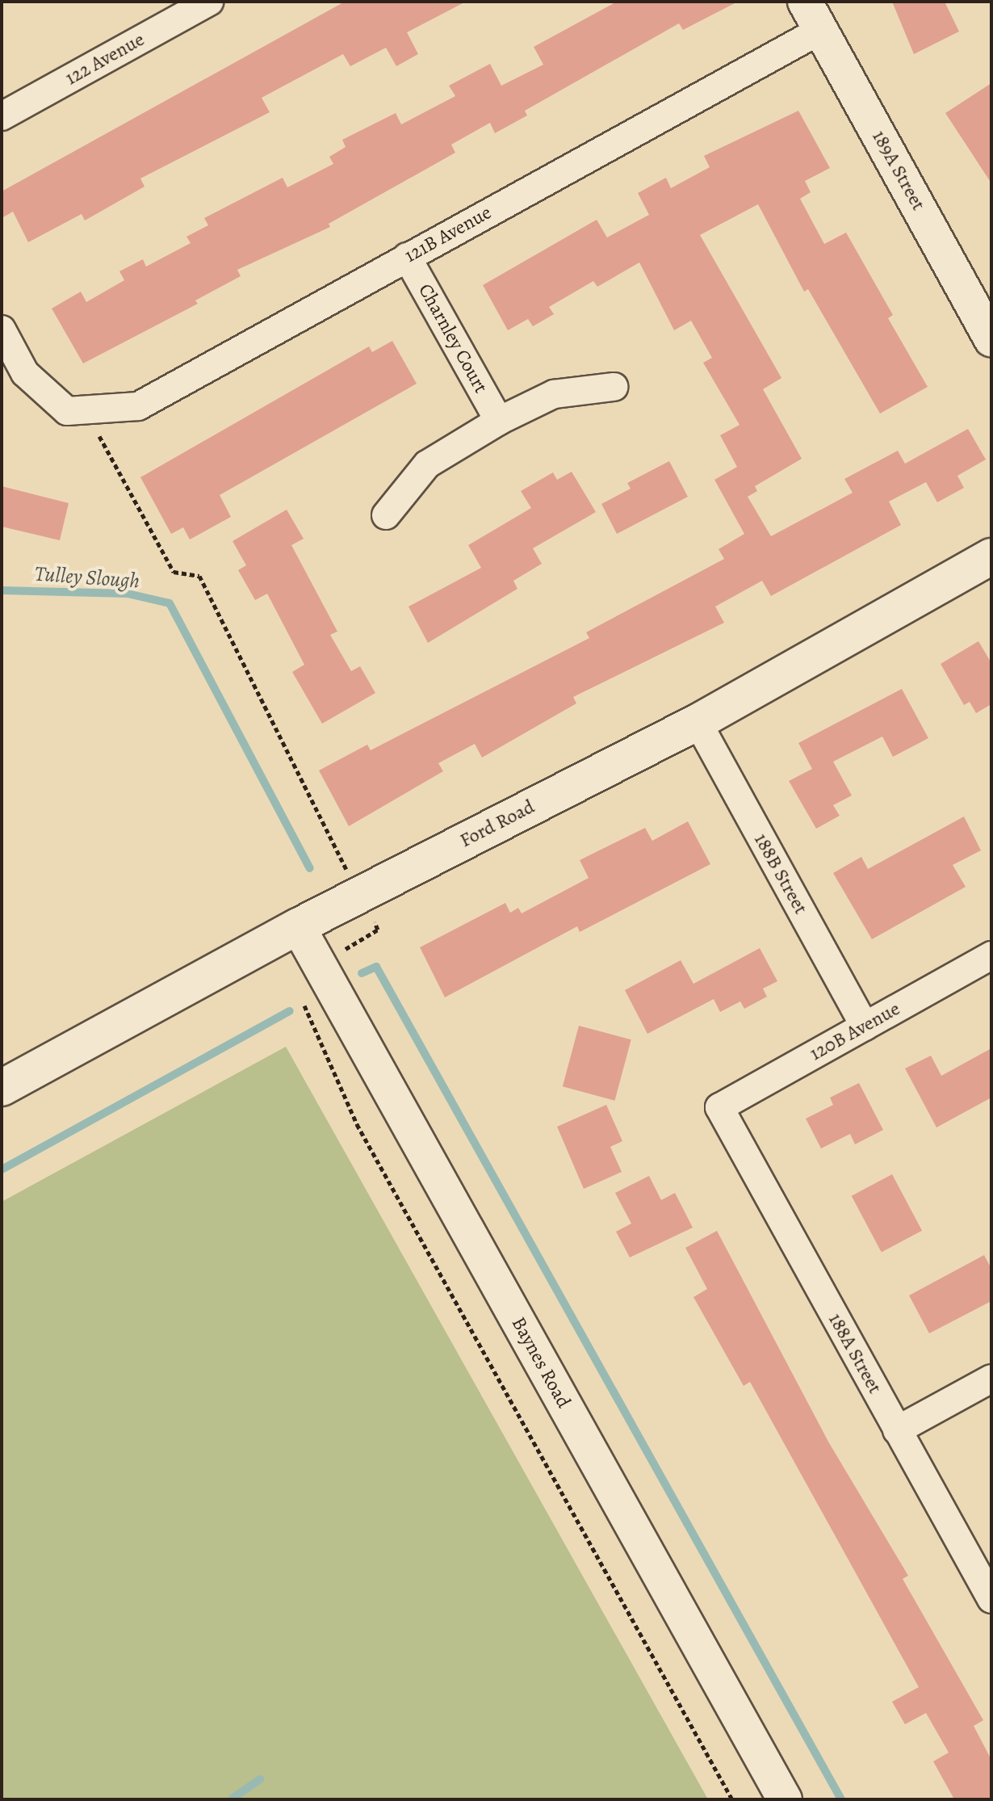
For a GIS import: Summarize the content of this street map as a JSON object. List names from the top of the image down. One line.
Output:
{"streets":{"main road":["Ford Road"],"street":["122 Avenue","189A Street","121B Avenue","Charnley Court","188B Street","120B Avenue","188A Street","Baynes Road"]},"crossings":[["189A Street","121B Avenue"],["121B Avenue","Charnley Court"],["Ford Road","188B Street"],["Ford Road","Baynes Road"],["188B Street","120B Avenue"],["120B Avenue","188A Street"]],"water":["Tulley Slough"]}
